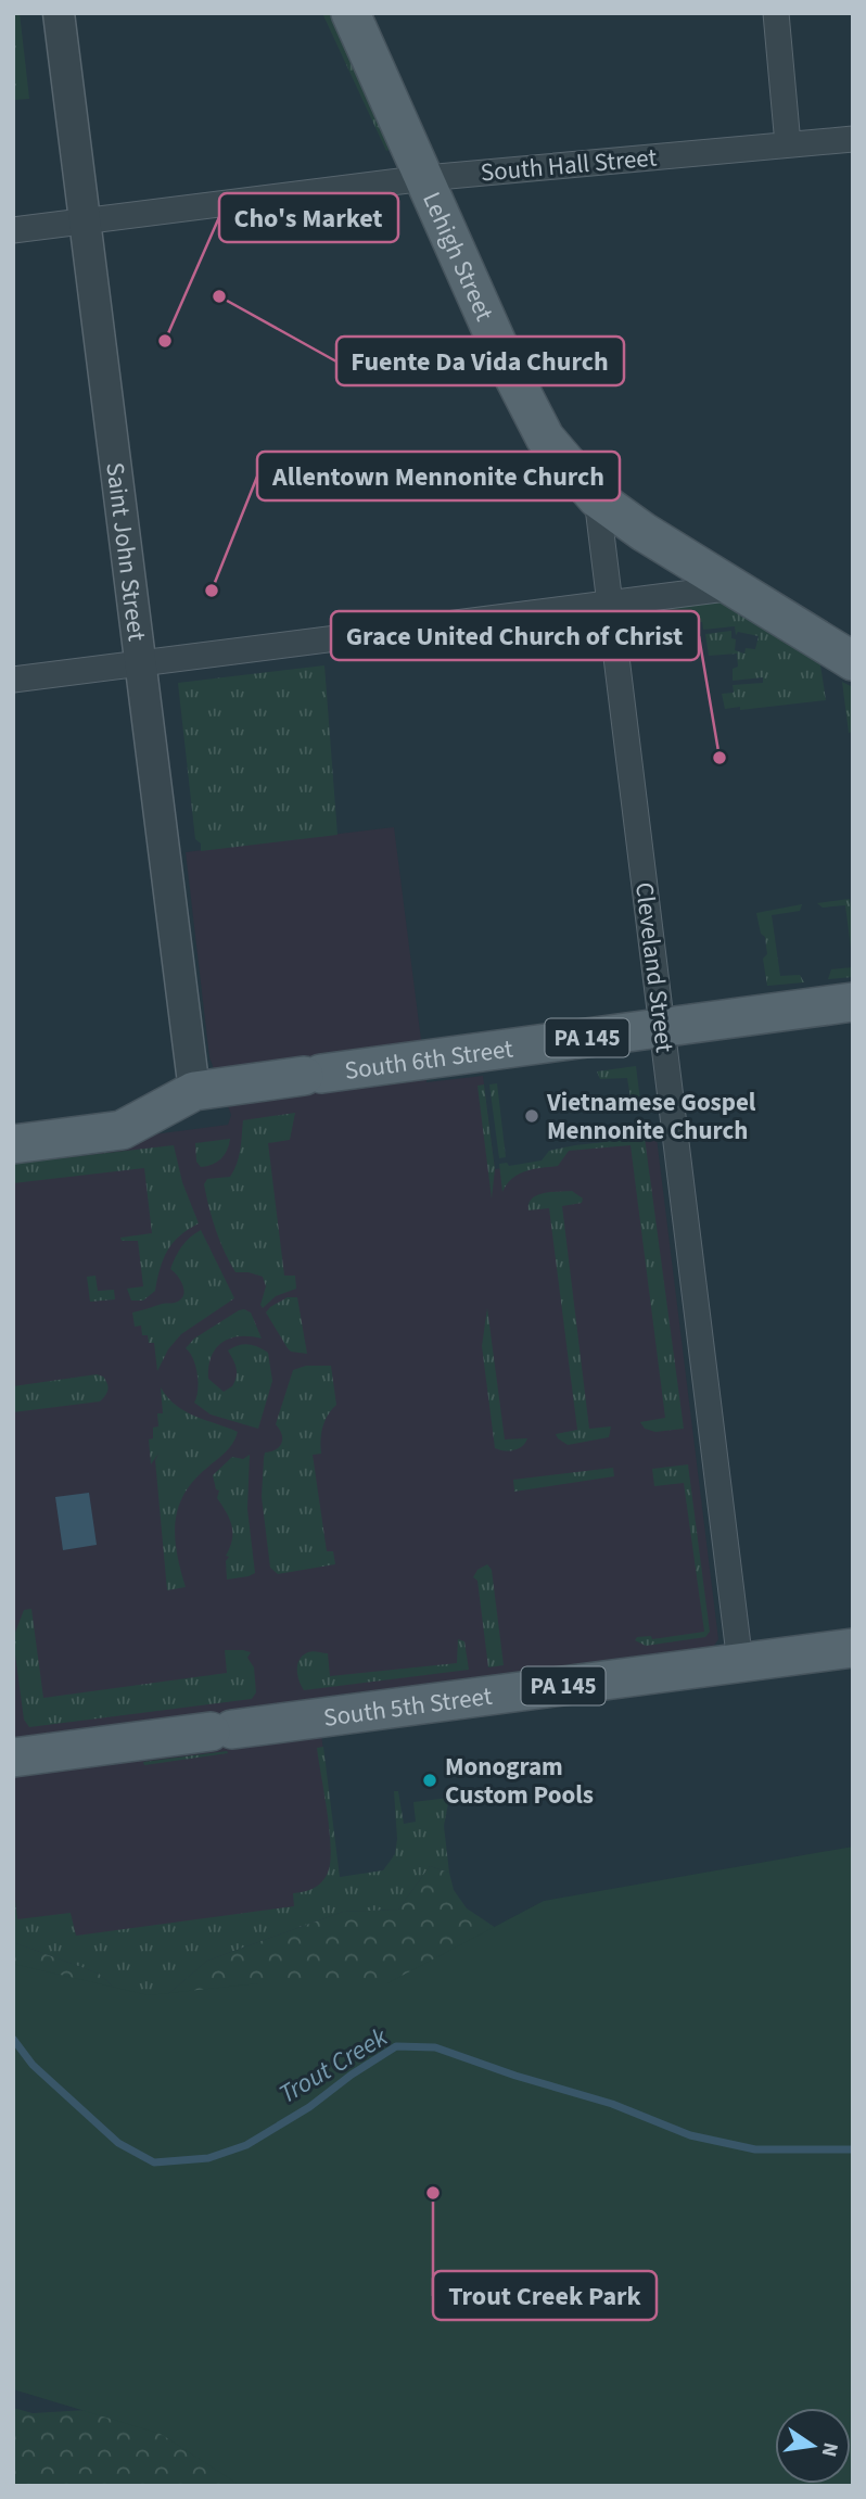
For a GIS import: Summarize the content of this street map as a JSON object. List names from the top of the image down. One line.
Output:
{"streets":{"main road":["Lehigh Street","PA 145","South 6th Street","South 5th Street"],"street":["South Hall Street","Saint John Street","Cleveland Street"]},"crossings":[["South Hall Street","Lehigh Street"],["South Hall Street","Saint John Street"],["Lehigh Street","Cleveland Street"],["Saint John Street","South 6th Street"],["Cleveland Street","South 6th Street"],["Cleveland Street","South 5th Street"]],"water":["Trout Creek"],"places":["Fuente Da Vida Church","Cho's Market","Allentown Mennonite Church","Grace United Church of Christ","Vietnamese Gospel Mennonite Church","Monogram Custom Pools","Trout Creek Park"],"north":"right"}
